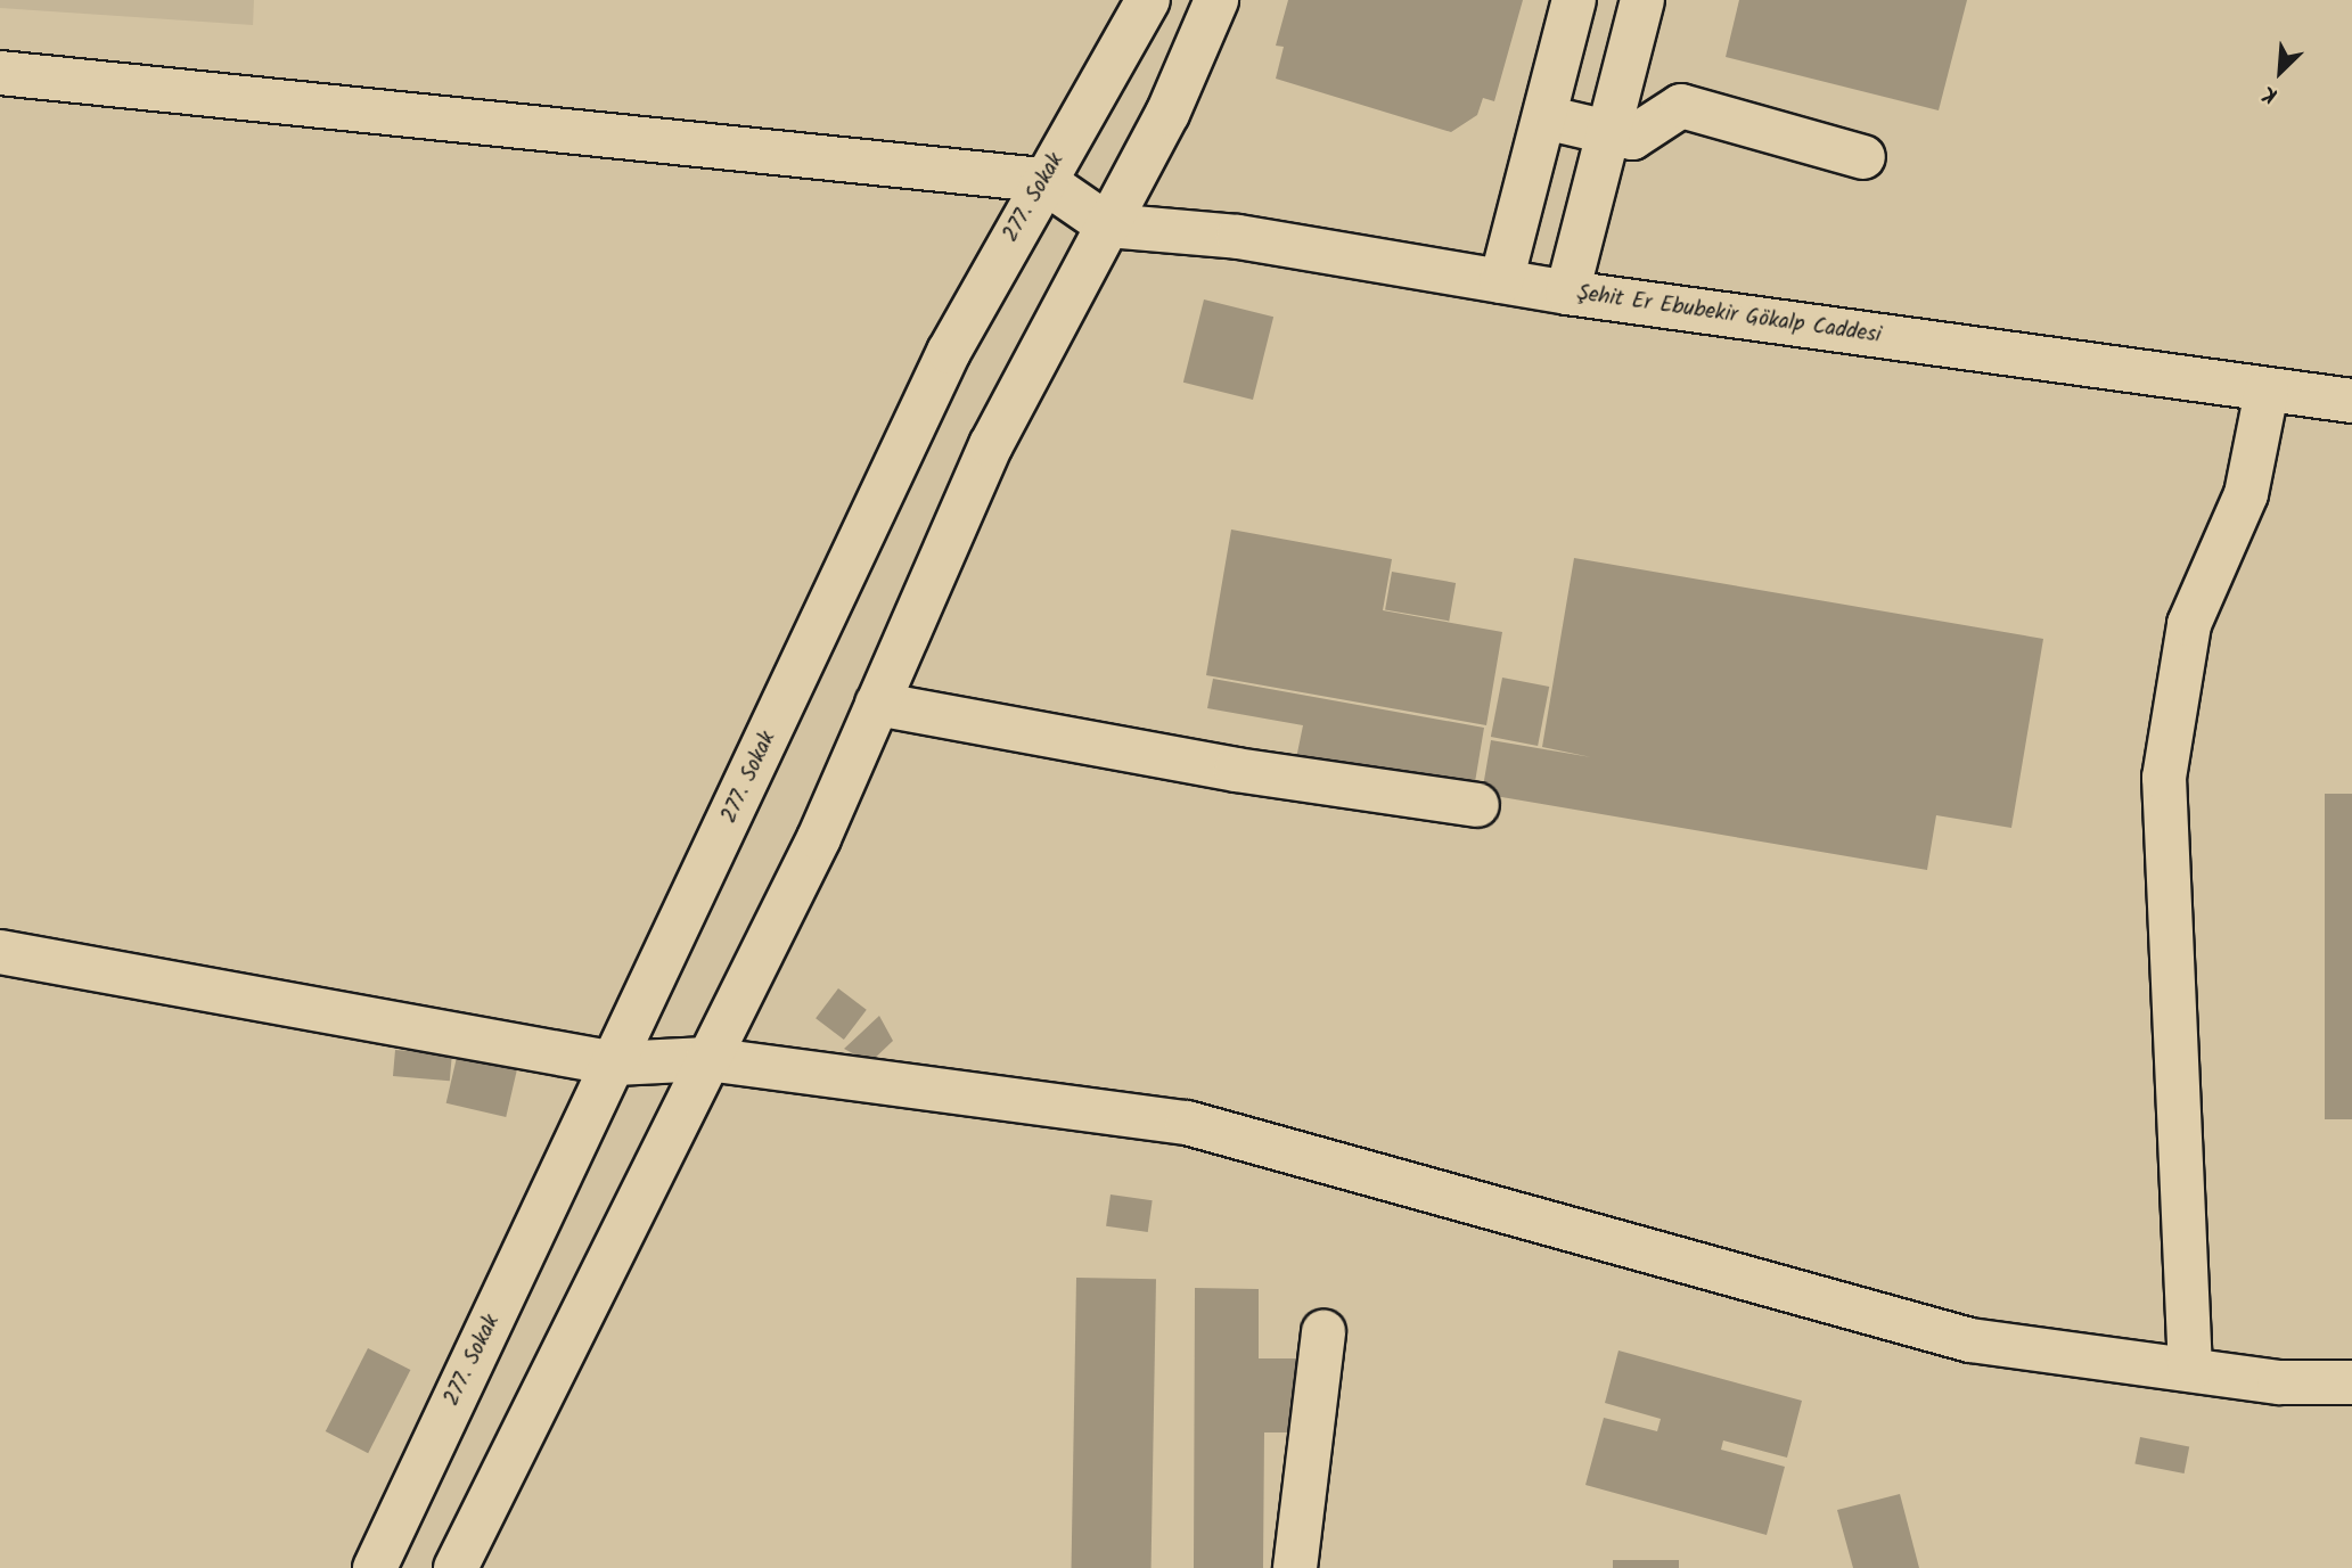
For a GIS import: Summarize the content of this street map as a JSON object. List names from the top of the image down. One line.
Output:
{"streets":{"street":["277. Sokak","Şehit Er Ebubekir Gökalp Caddesi"]},"north":"bottom left"}
